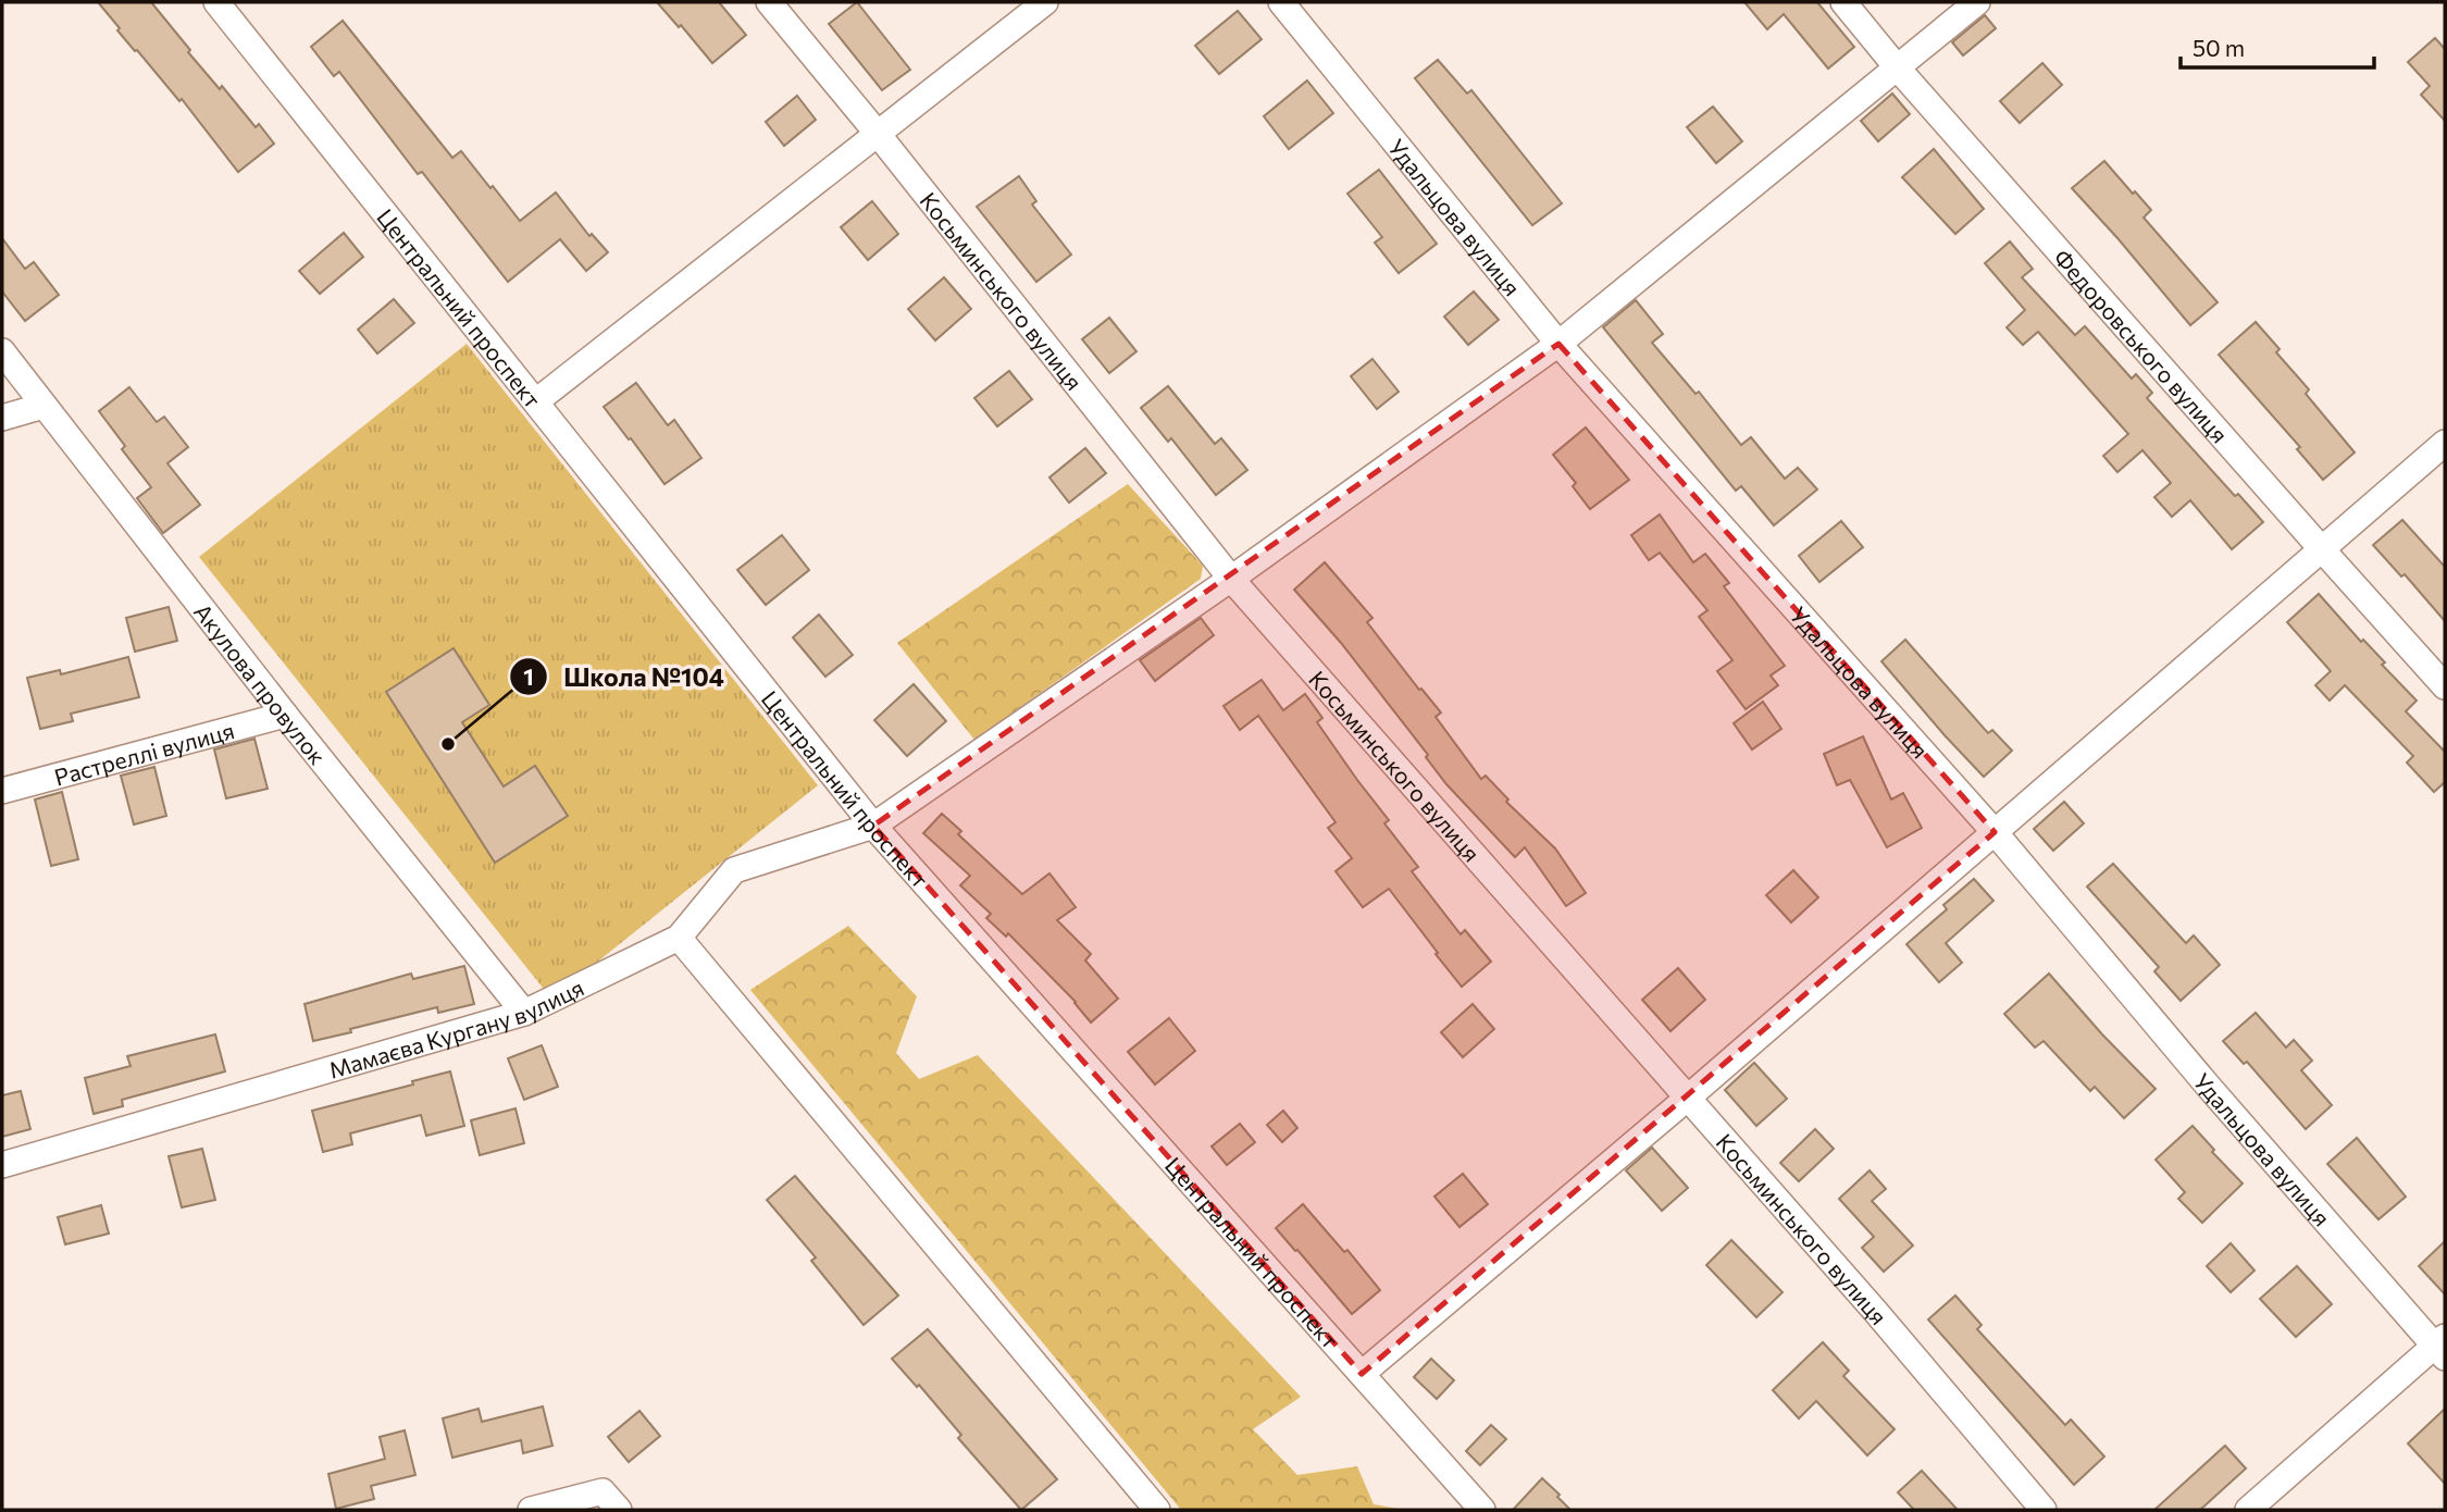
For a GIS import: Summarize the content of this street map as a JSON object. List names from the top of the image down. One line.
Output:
{"streets":{"street":["Удальцова вулиця","Косьминського вулиця","Центральний проспект","Федоровського вулиця","Акулова провулок","Растреллі вулиця","Мамаєва Кургану вулиця"]},"crossings":[["Удальцова вулиця","Мамаєва Кургану вулиця"],["Косьминського вулиця","Мамаєва Кургану вулиця"],["Центральний проспект","Мамаєва Кургану вулиця"],["Федоровського вулиця","Мамаєва Кургану вулиця"],["Акулова провулок","Растреллі вулиця"],["Акулова провулок","Мамаєва Кургану вулиця"]],"places":["Школа №104"],"scale_bar":"50 m"}
